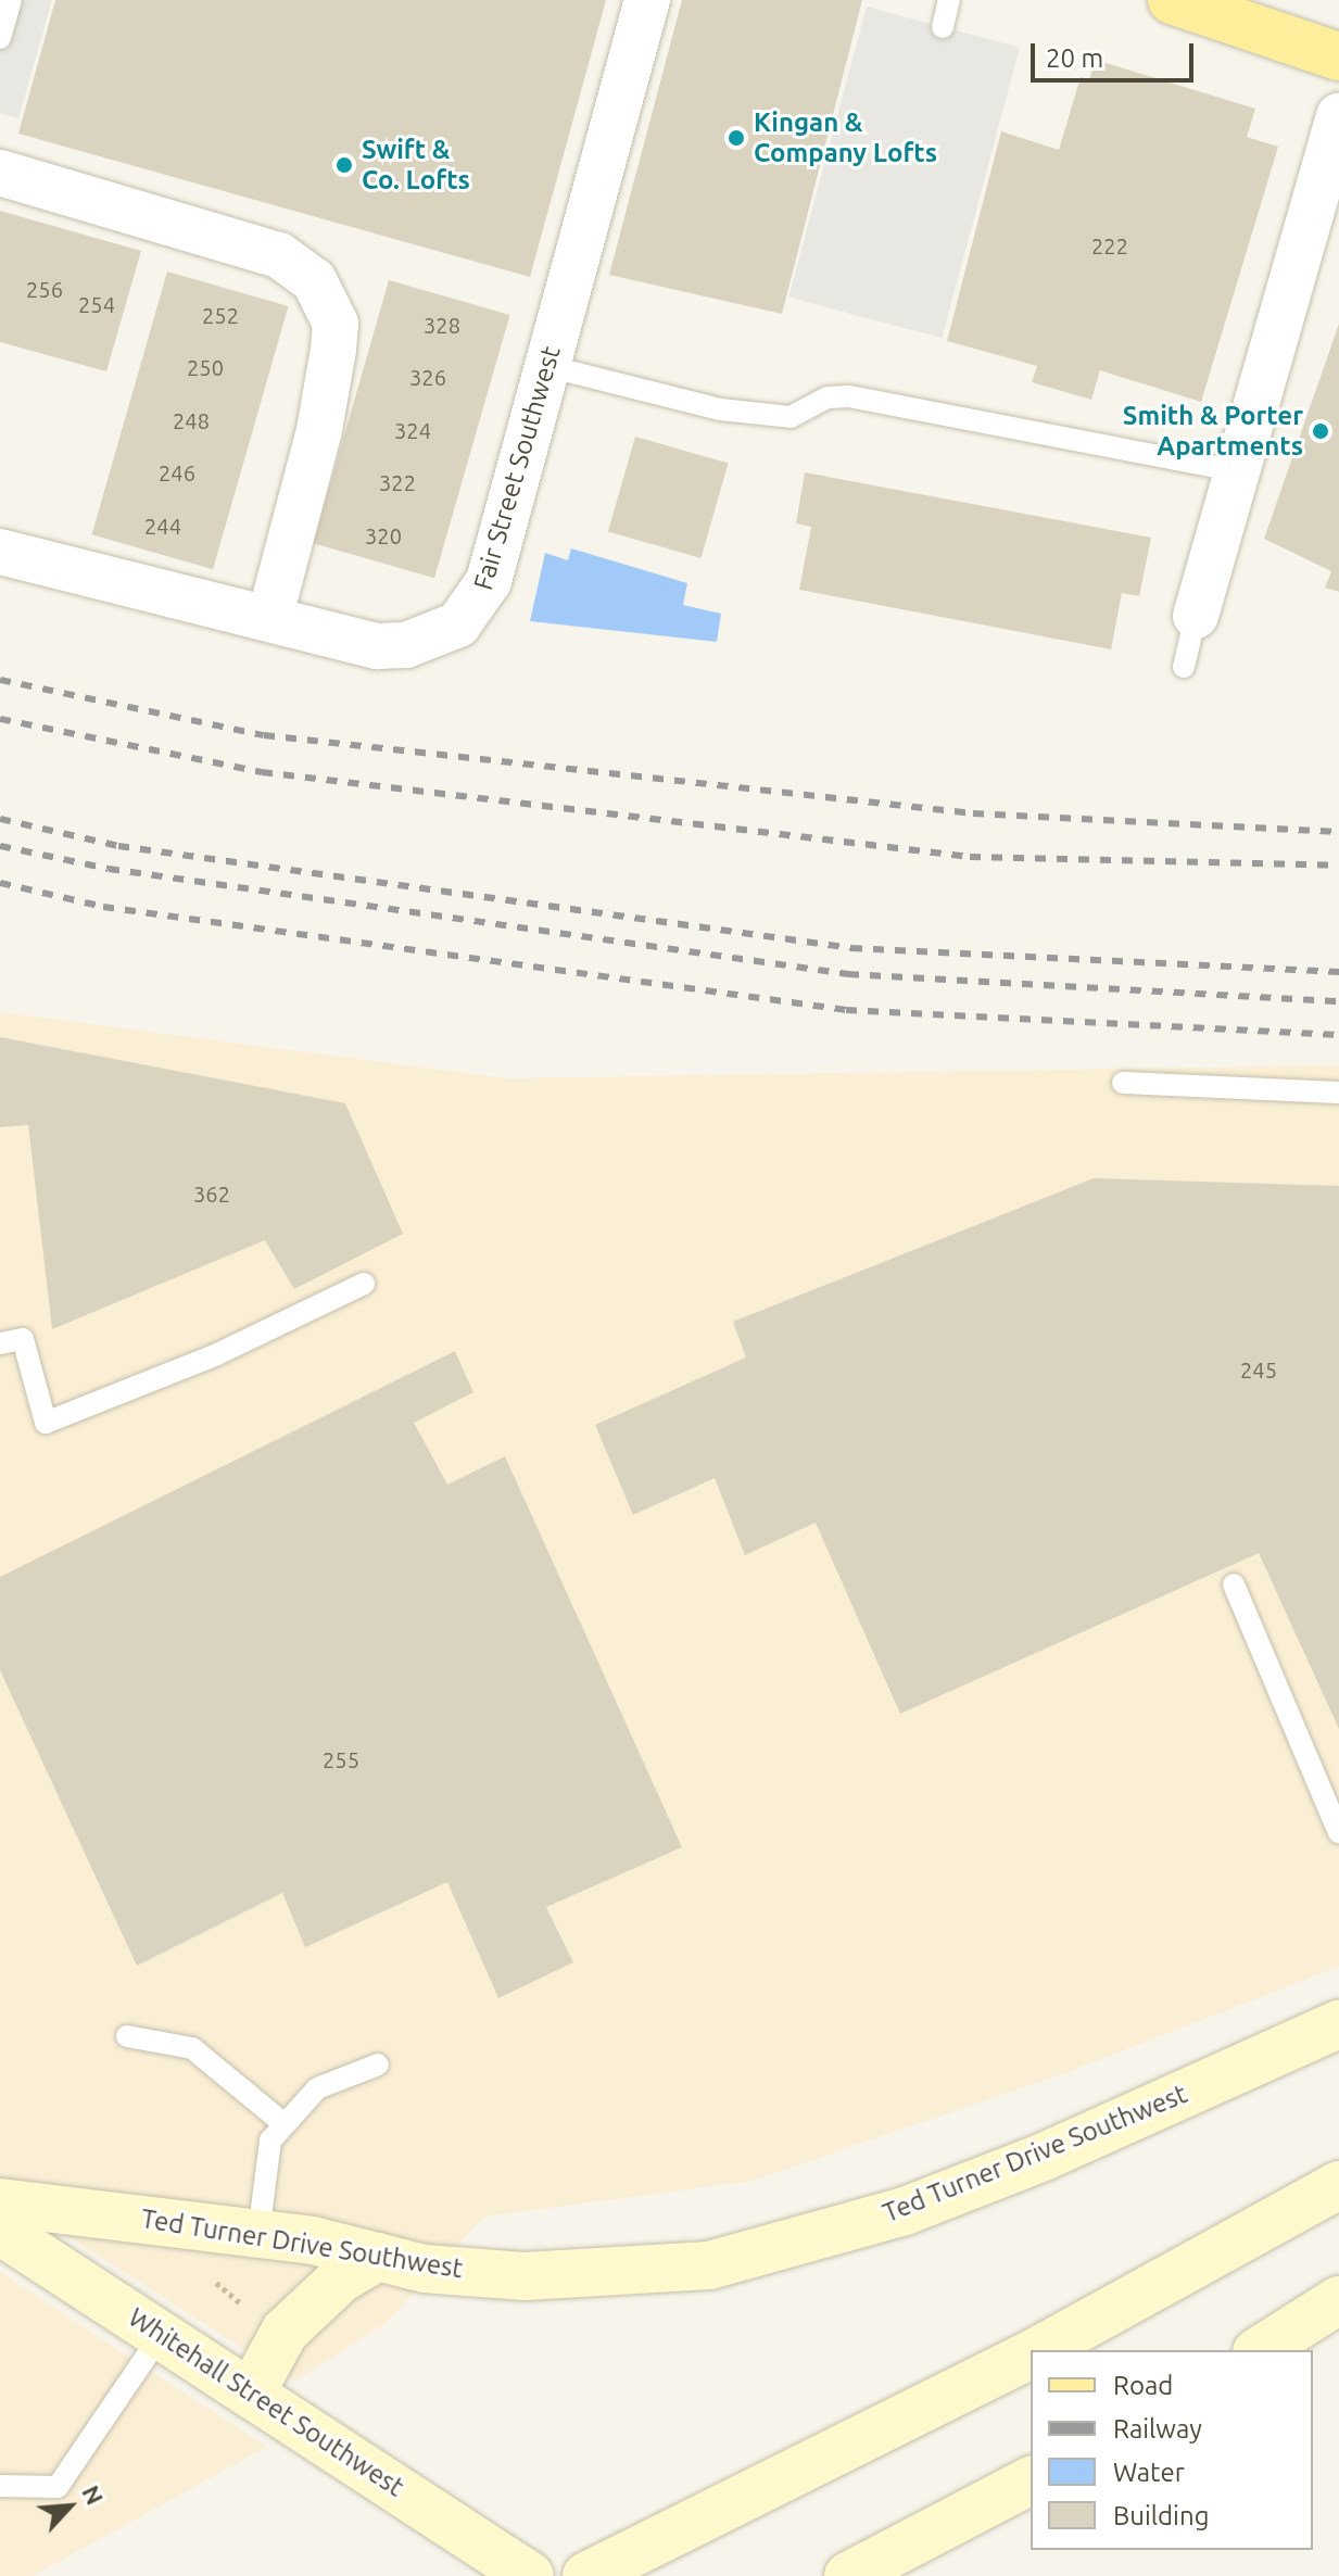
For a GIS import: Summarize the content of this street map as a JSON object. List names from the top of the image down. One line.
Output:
{"streets":{"street":["Fair Street Southwest","Ted Turner Drive Southwest","Whitehall Street Southwest"]},"places":["Kingan & Company Lofts","Swift & Co. Lofts","Smith & Porter Apartments"],"house_numbers":["222","256","254","252","328","250","326","248","324","246","322","244","320","362","245","255"],"legend":["Road","Railway","Water","Building"],"scale_bar":"20 m","north":"top right"}
